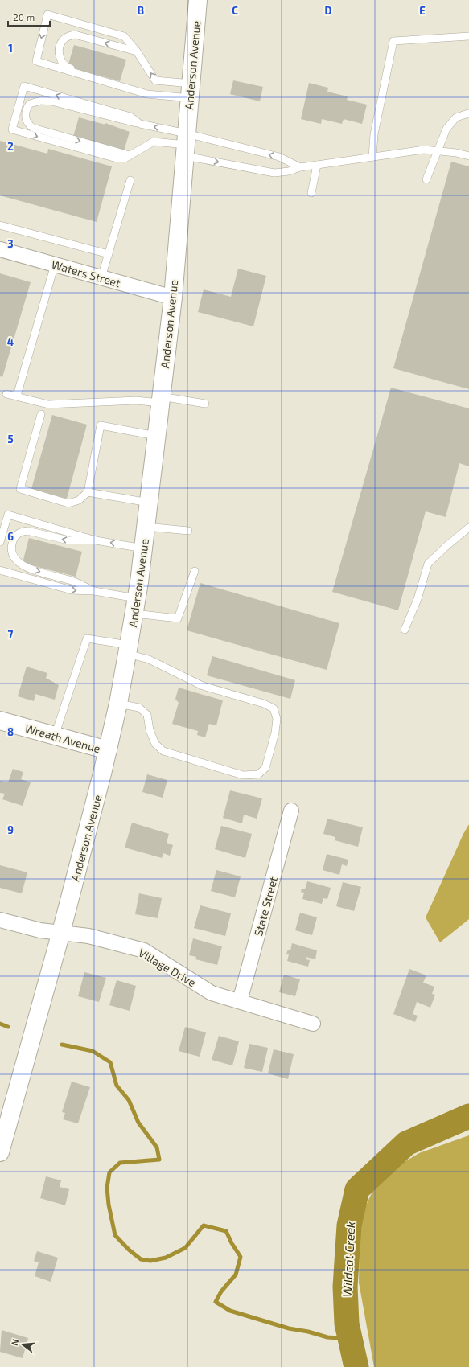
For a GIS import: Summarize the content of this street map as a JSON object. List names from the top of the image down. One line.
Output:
{"streets":{"main road":["Anderson Avenue","Wreath Avenue"],"street":["Waters Street","State Street","Village Drive"]},"crossings":[["Anderson Avenue","Waters Street"],["Anderson Avenue","Wreath Avenue"],["Anderson Avenue","Village Drive"],["State Street","Village Drive"]],"water":["Wildcat Creek"],"scale_bar":"20 m","north":"left","grid":{"columns":["B","C","D","E"],"rows":["1","2","3","4","5","6","7","8","9"]}}
